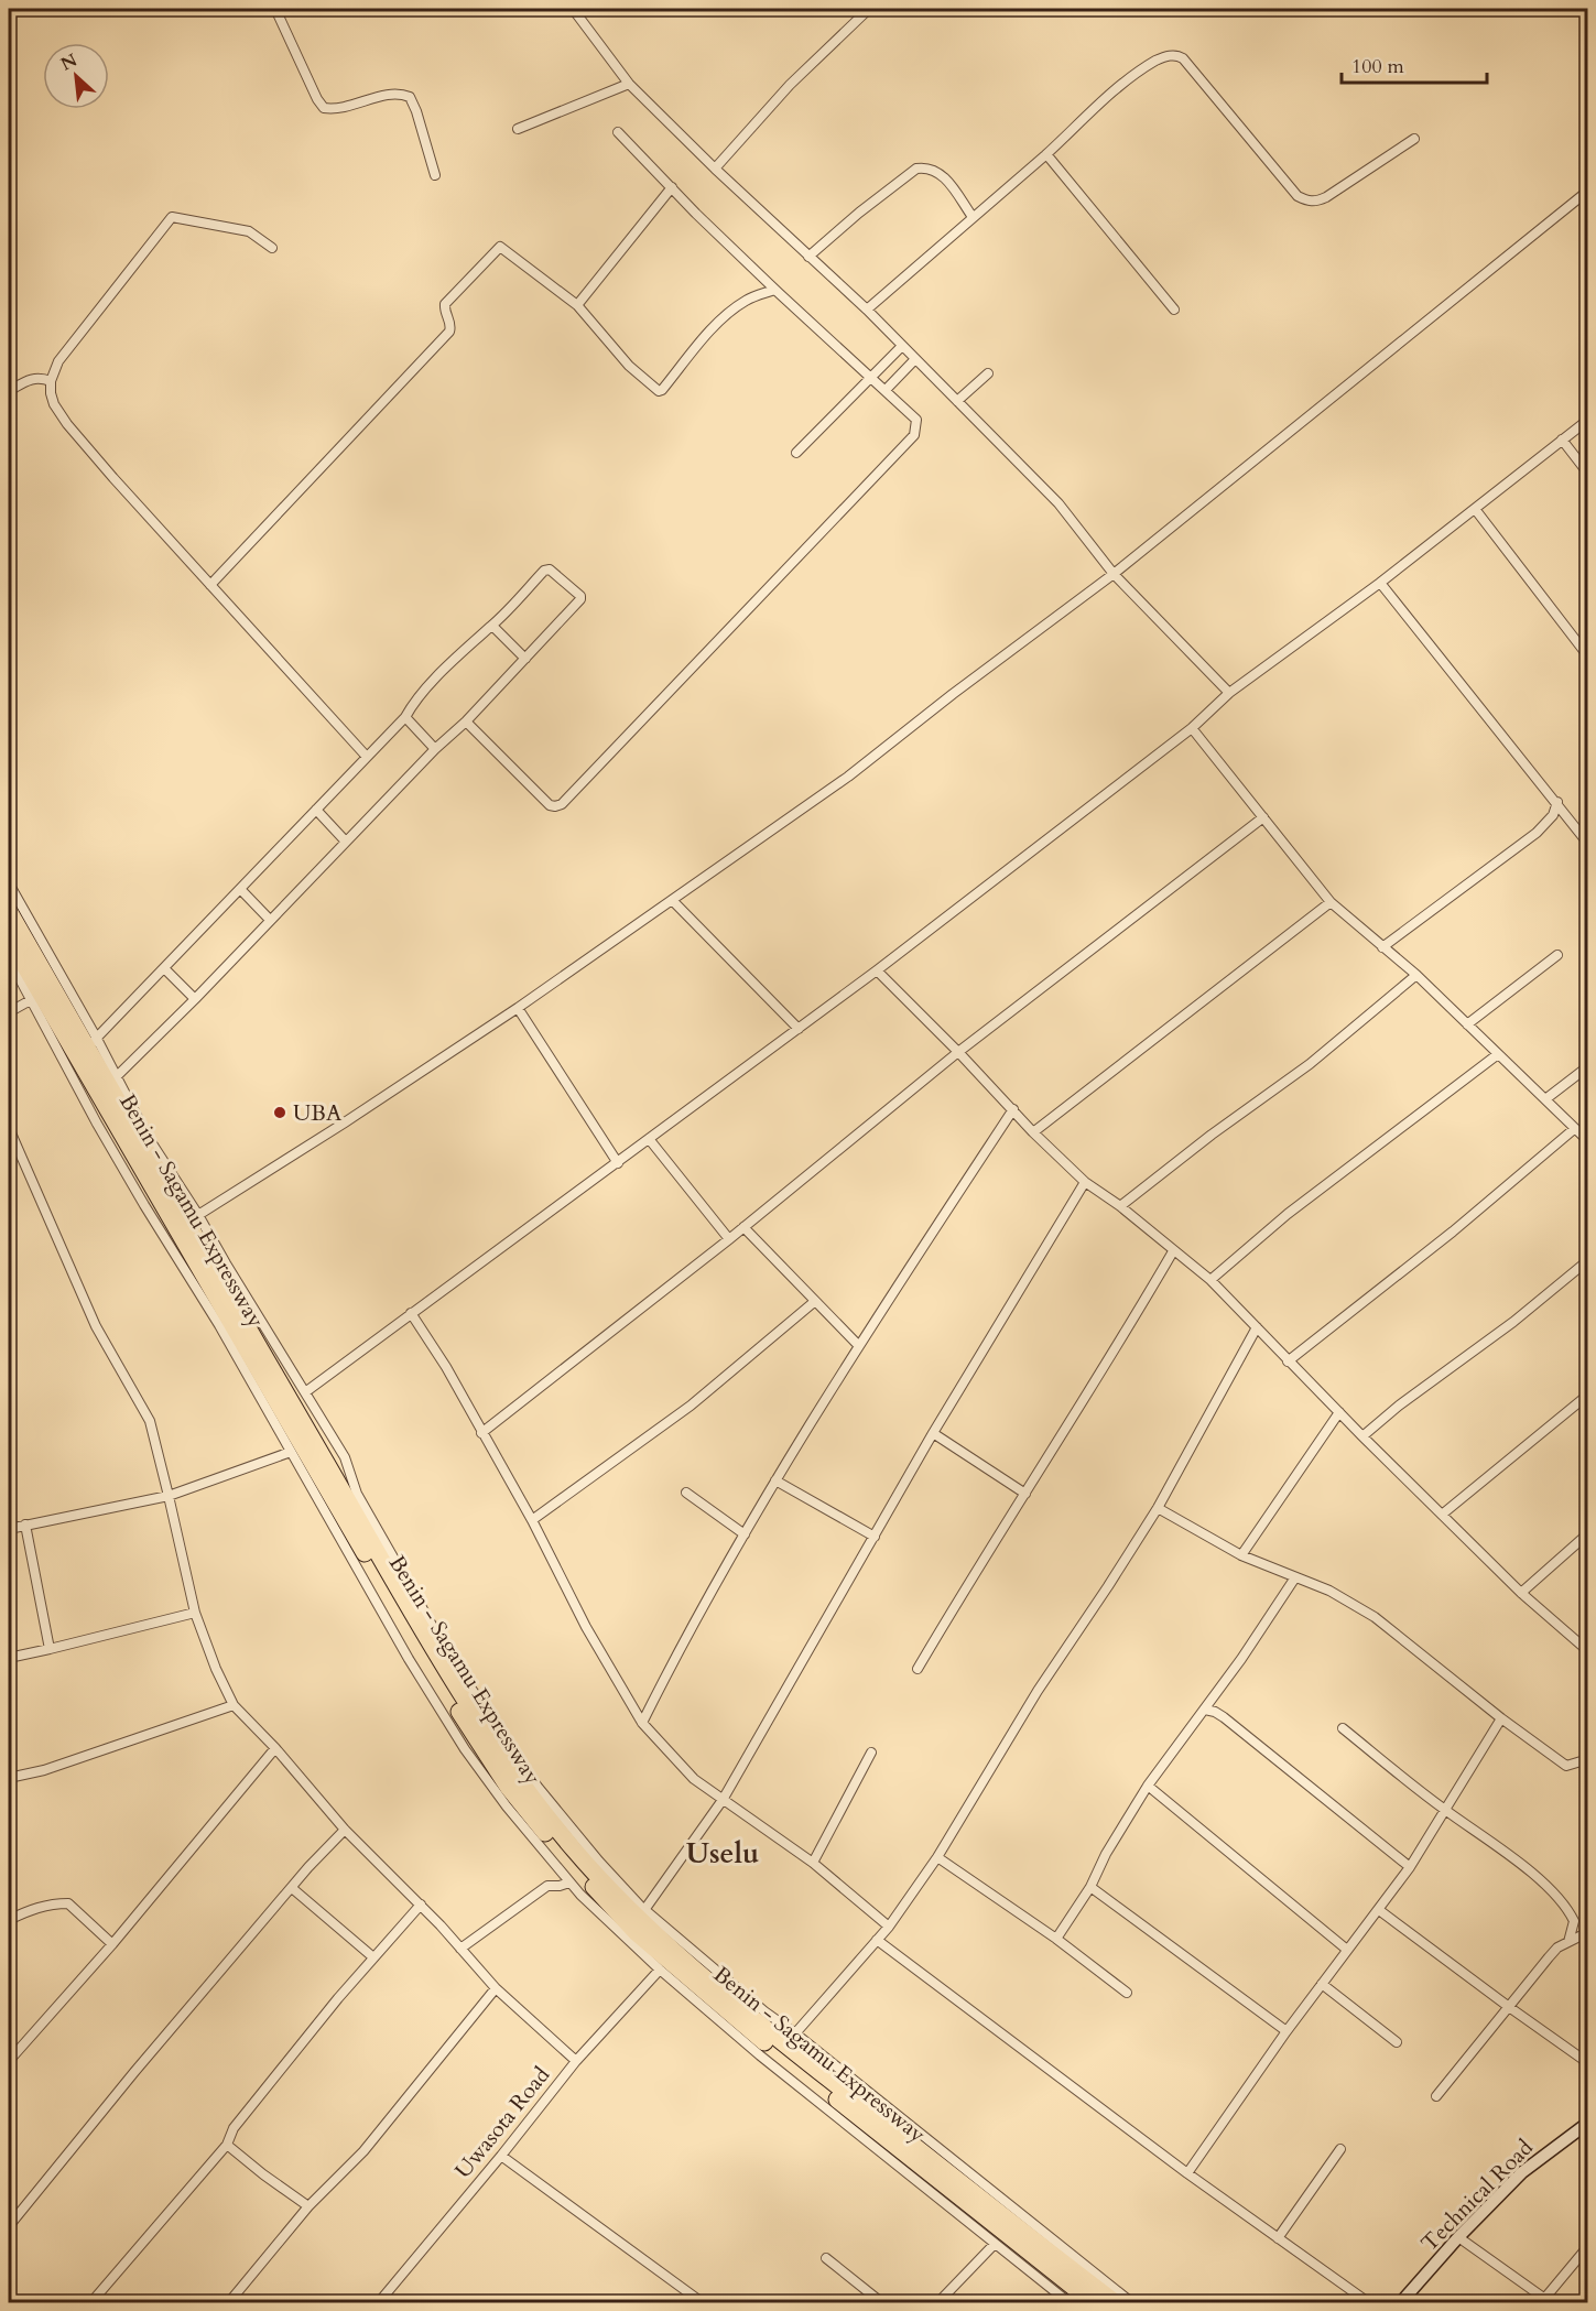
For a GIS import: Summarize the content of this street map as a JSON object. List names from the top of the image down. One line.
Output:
{"streets":{"highway":["Benin - Sagamu Expressway"],"street":["Uwasota Road","Technical Road"]},"districts":["Uselu"],"places":["UBA"],"scale_bar":"100 m","north":"top left"}
